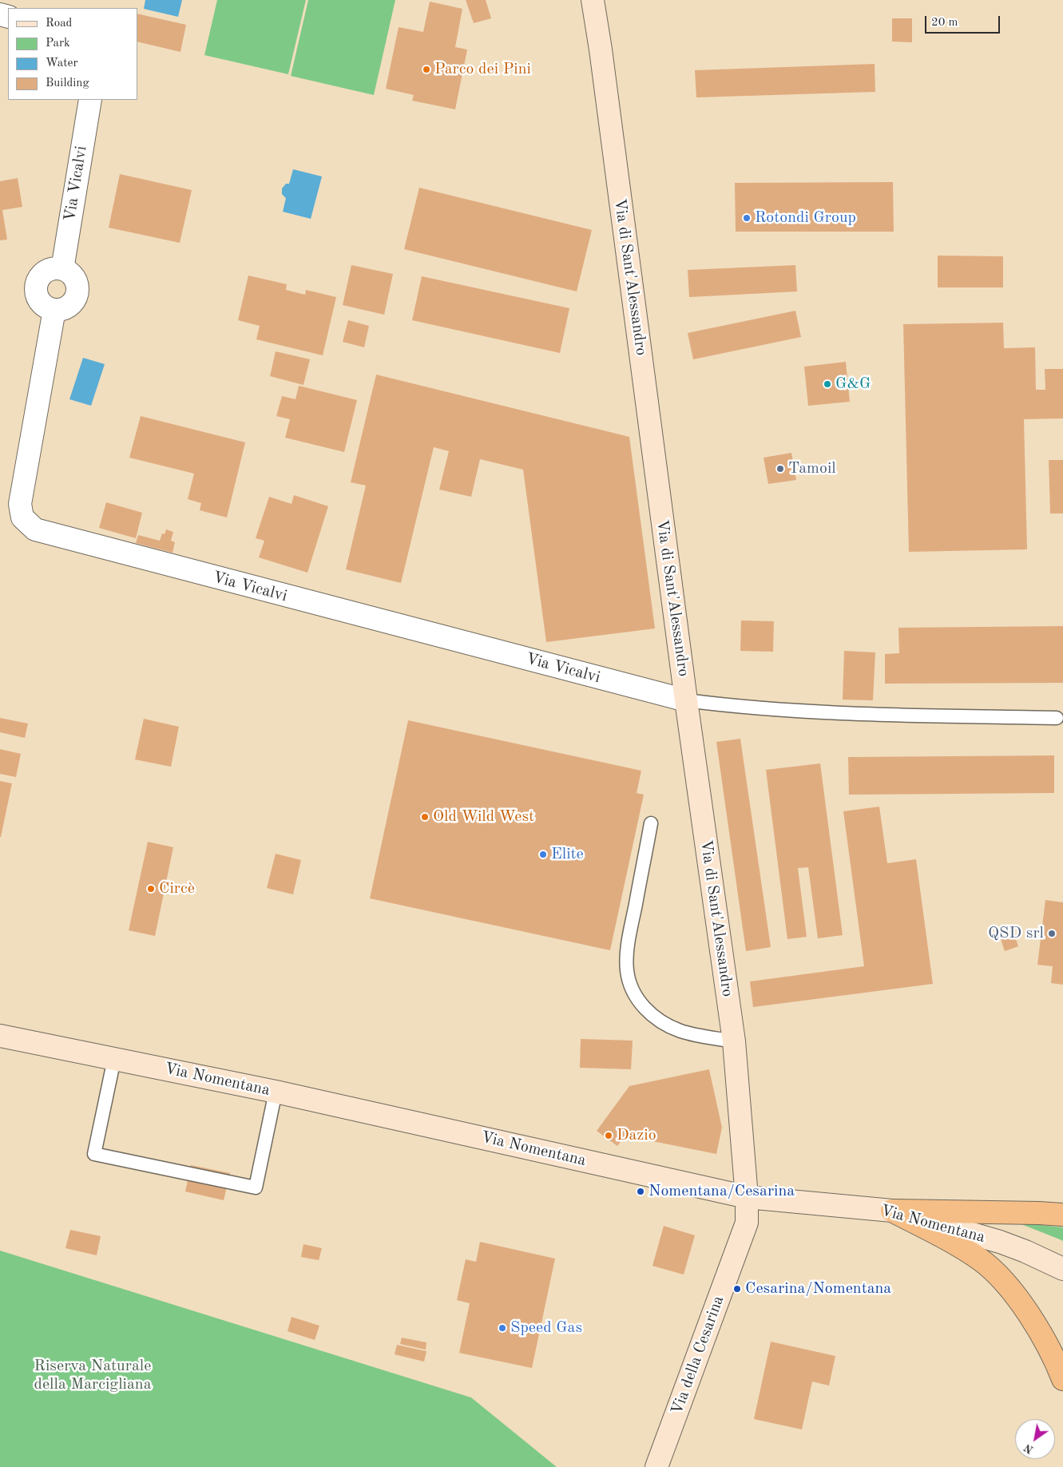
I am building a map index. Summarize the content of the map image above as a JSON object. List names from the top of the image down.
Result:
{
  "streets": {
    "street": [
      "Via Vicalvi",
      "Via di Sant'Alessandro",
      "Via Nomentana",
      "Via della Cesarina"
    ]
  },
  "crossings": [
    ["Via Vicalvi", "Via di Sant'Alessandro"],
    ["Via di Sant'Alessandro", "Via Nomentana"],
    ["Via di Sant'Alessandro", "Via della Cesarina"],
    ["Via Nomentana", "Via della Cesarina"]
  ],
  "parks": ["Riserva Naturale della Marcigliana"],
  "places": [
    "Parco dei Pini",
    "Rotondi Group",
    "G&G",
    "Tamoil",
    "Old Wild West",
    "Elite",
    "Circè",
    "QSD srl",
    "Dazio",
    "Nomentana/Cesarina",
    "Cesarina/Nomentana",
    "Speed Gas"
  ],
  "legend": [
    "Road",
    "Park",
    "Water",
    "Building"
  ],
  "scale_bar": "20 m",
  "north": "bottom left"
}
